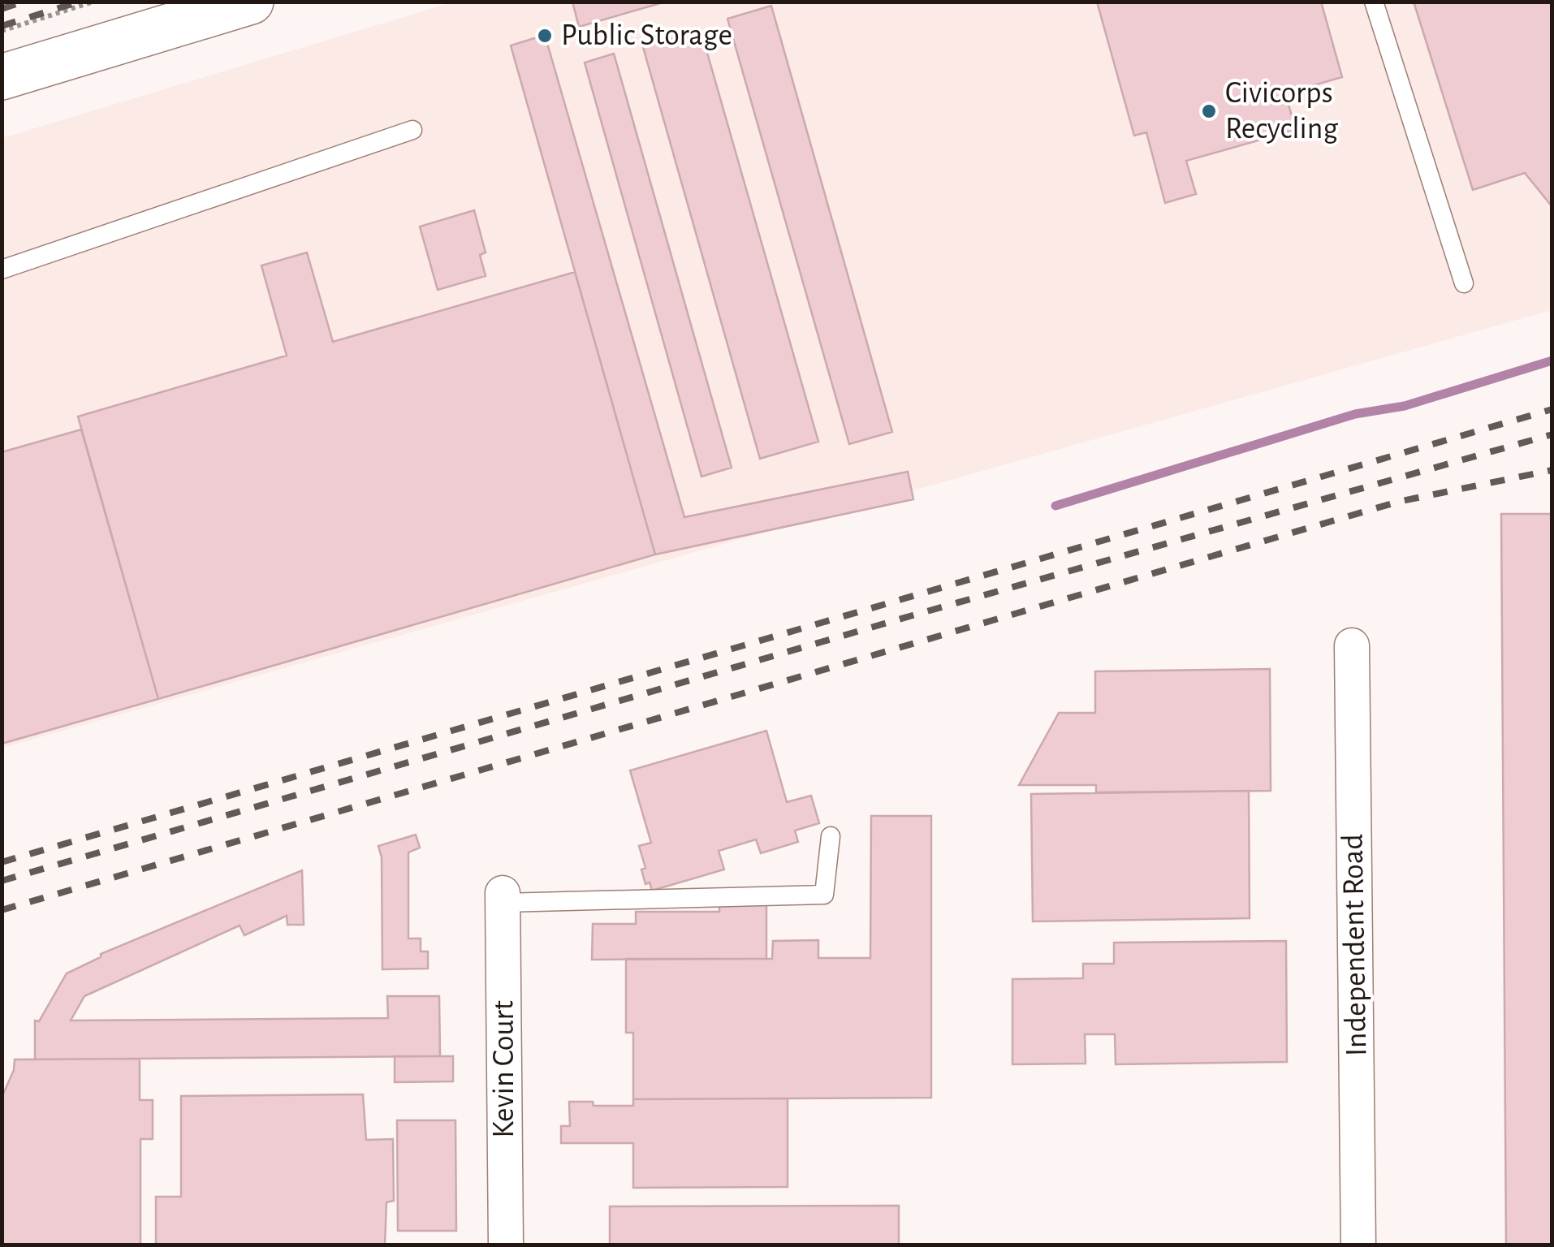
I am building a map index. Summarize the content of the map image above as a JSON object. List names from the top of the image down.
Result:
{
  "streets": {
    "street": ["Independent Road", "Kevin Court"]
  },
  "places": ["Public Storage", "Civicorps Recycling"]
}
